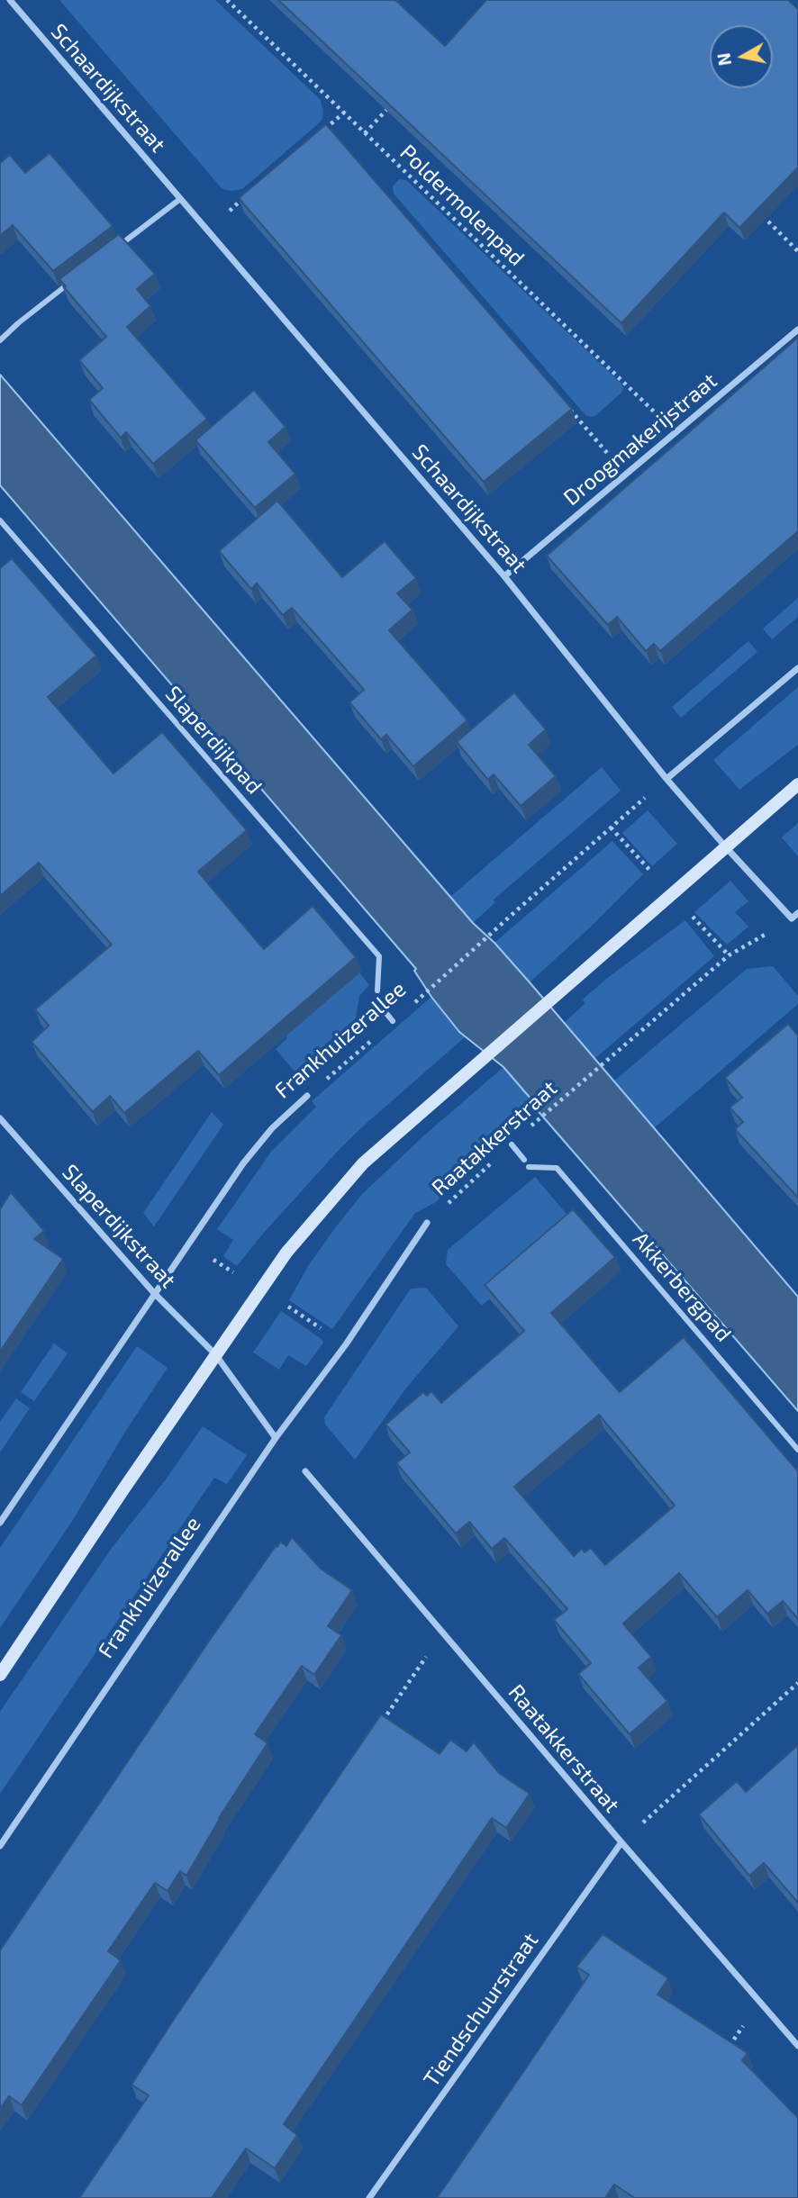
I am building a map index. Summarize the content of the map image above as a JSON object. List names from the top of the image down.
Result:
{
  "streets": {
    "street": [
      "Schaardijkstraat",
      "Droogmakerijstraat",
      "Slaperdijkpad",
      "Frankhuizerallee",
      "Raatakkerstraat",
      "Slaperdijkstraat",
      "Akkerbergpad",
      "Tiendschuurstraat"
    ],
    "path": ["Poldermolenpad"]
  },
  "crossings": [
    ["Schaardijkstraat", "Droogmakerijstraat"],
    ["Schaardijkstraat", "Frankhuizerallee"],
    ["Schaardijkstraat", "Raatakkerstraat"],
    ["Poldermolenpad", "Droogmakerijstraat"],
    ["Frankhuizerallee", "Raatakkerstraat"],
    ["Frankhuizerallee", "Slaperdijkstraat"],
    ["Raatakkerstraat", "Tiendschuurstraat"]
  ],
  "north": "left"
}
